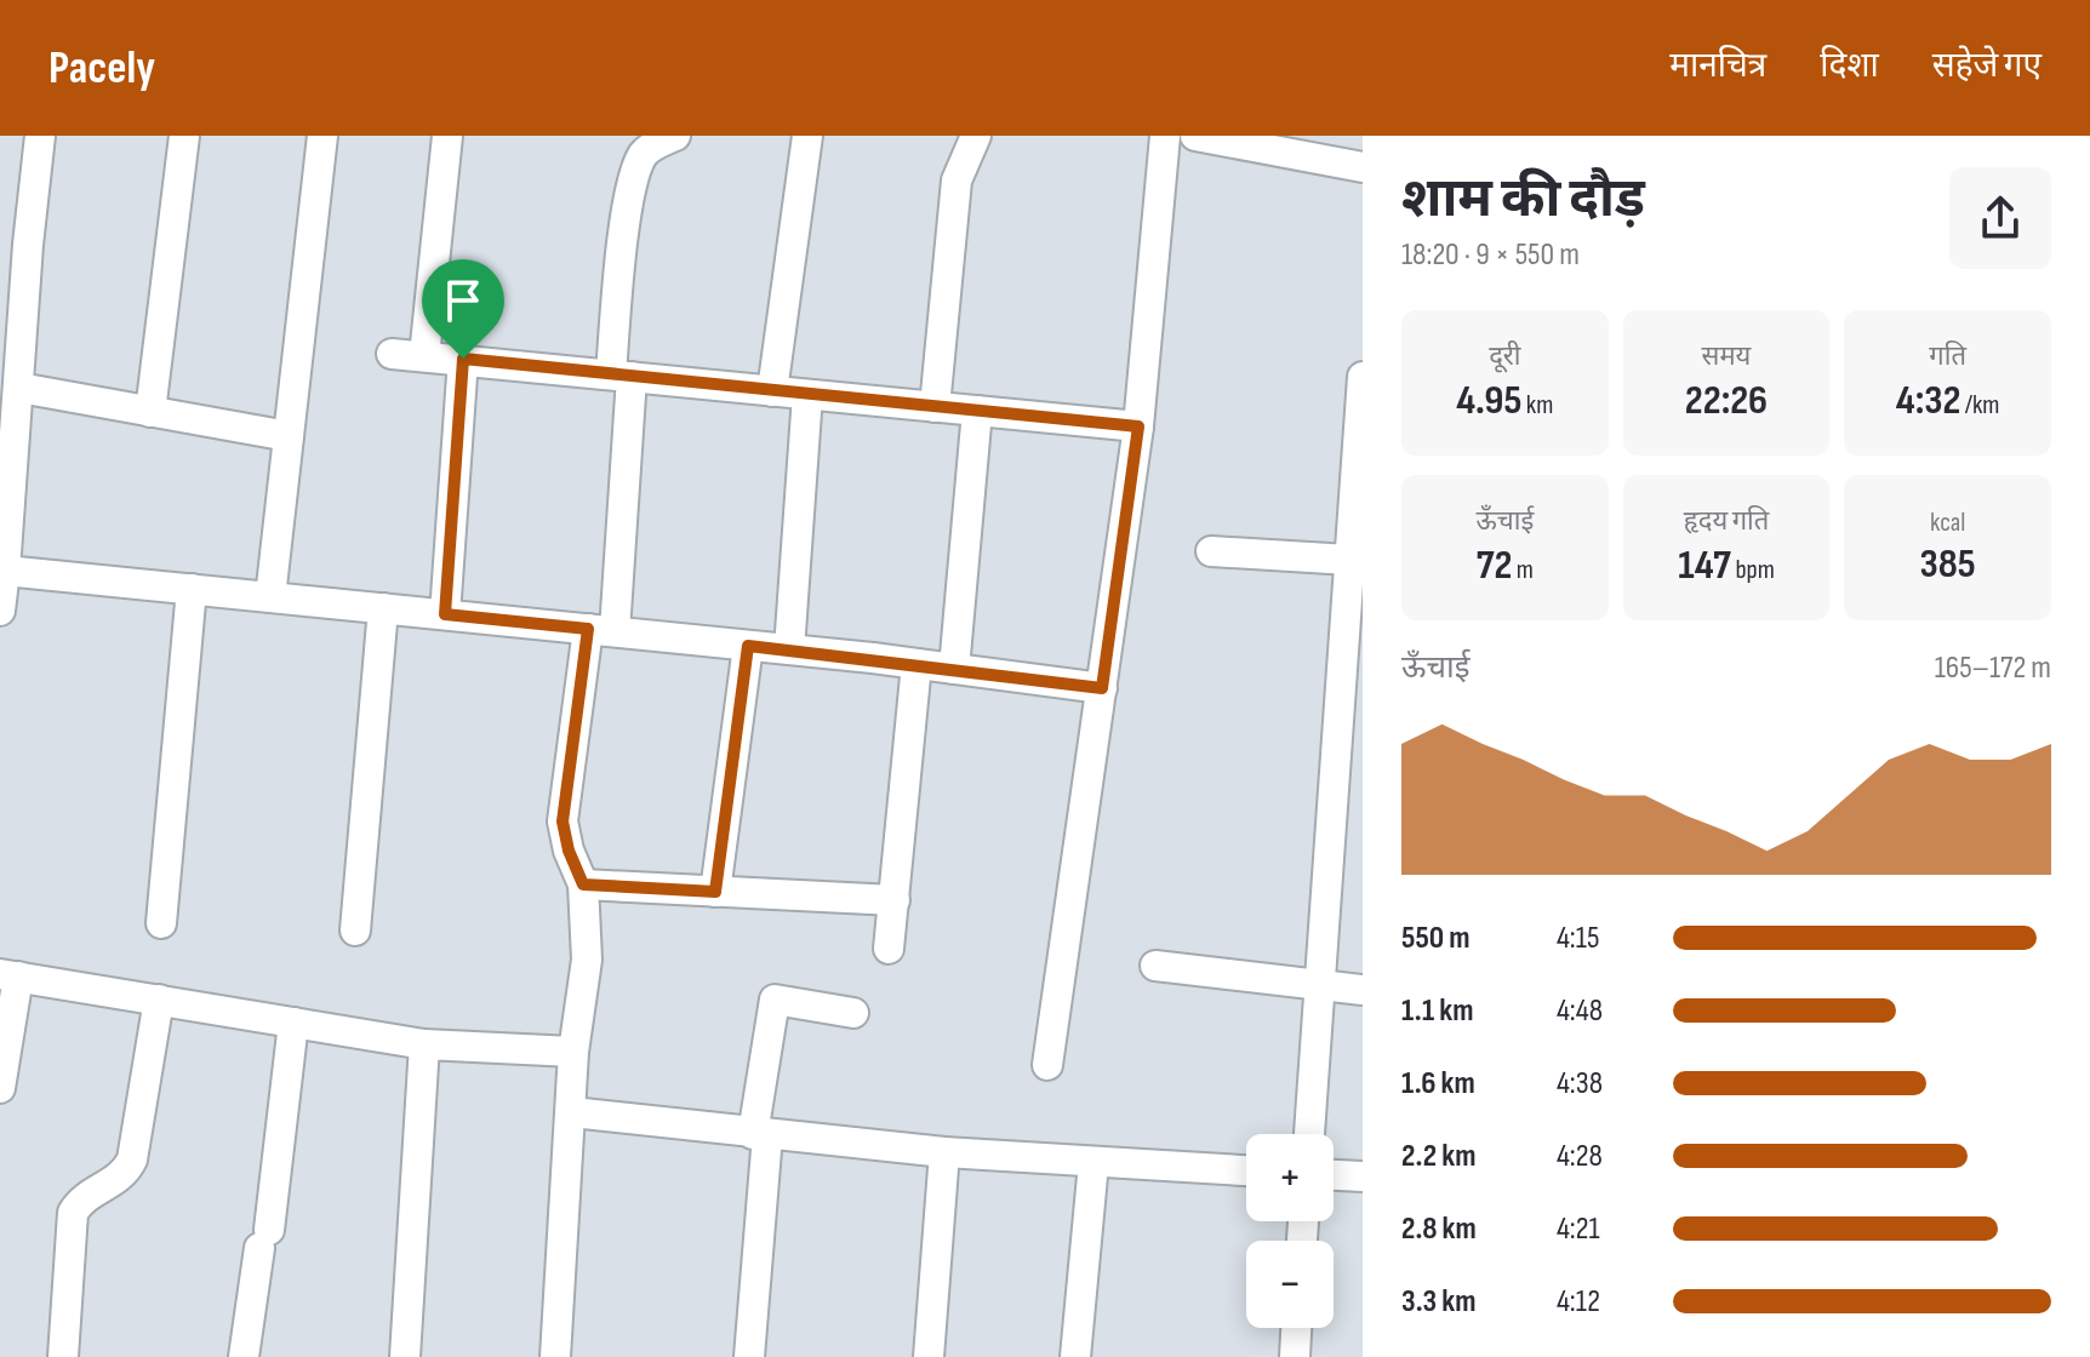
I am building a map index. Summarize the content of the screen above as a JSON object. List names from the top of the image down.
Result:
{
  "page": {
    "header": "Pacely",
    "nav": ["मानचित्र", "दिशा", "सहेजे गए"],
    "heading": ["शाम की दौड़", "18:20 · 9 × 550 m"],
    "stats": [
      ["दूरी", "4.95 km"],
      ["समय", "22:26"],
      ["गति", "4:32 /km"],
      ["ऊँचाई", "72 m"],
      ["हृदय गति", "147 bpm"],
      ["kcal", "385"]
    ],
    "chart": ["ऊँचाई", "165–172 m"],
    "list": [
      {
        "name": "550 m",
        "note": "4:15"
      },
      {
        "name": "1.1 km",
        "note": "4:48"
      },
      {
        "name": "1.6 km",
        "note": "4:38"
      },
      {
        "name": "2.2 km",
        "note": "4:28"
      },
      {
        "name": "2.8 km",
        "note": "4:21"
      },
      {
        "name": "3.3 km",
        "note": "4:12"
      }
    ],
    "map_buttons": ["+", "−"]
  }
}
